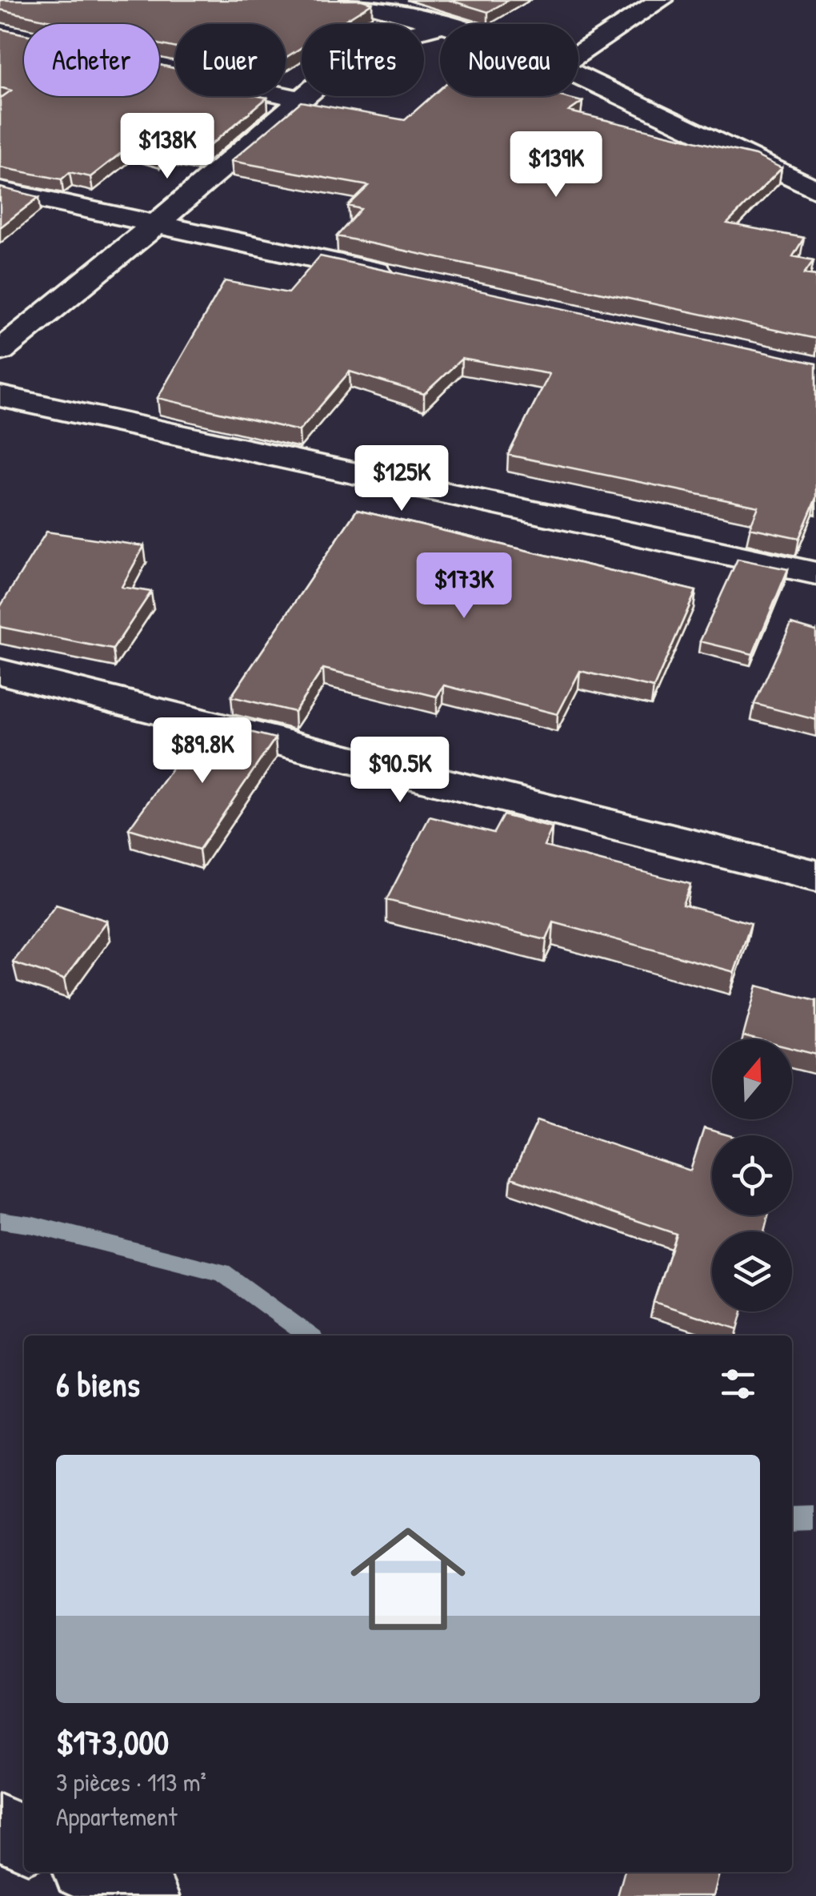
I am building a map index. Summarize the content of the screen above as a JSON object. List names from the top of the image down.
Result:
{
  "north": "top",
  "page": {
    "chip": [
      "Acheter",
      "Louer",
      "Filtres",
      "Nouveau"
    ],
    "price": [
      "$138K",
      "$139K",
      "$125K",
      "$173K",
      "$89.8K",
      "$90.5K"
    ],
    "heading": "6 biens",
    "list": [
      {
        "name": "$173,000",
        "note": "3 pièces · 113 m² · Appartement"
      }
    ]
  }
}
